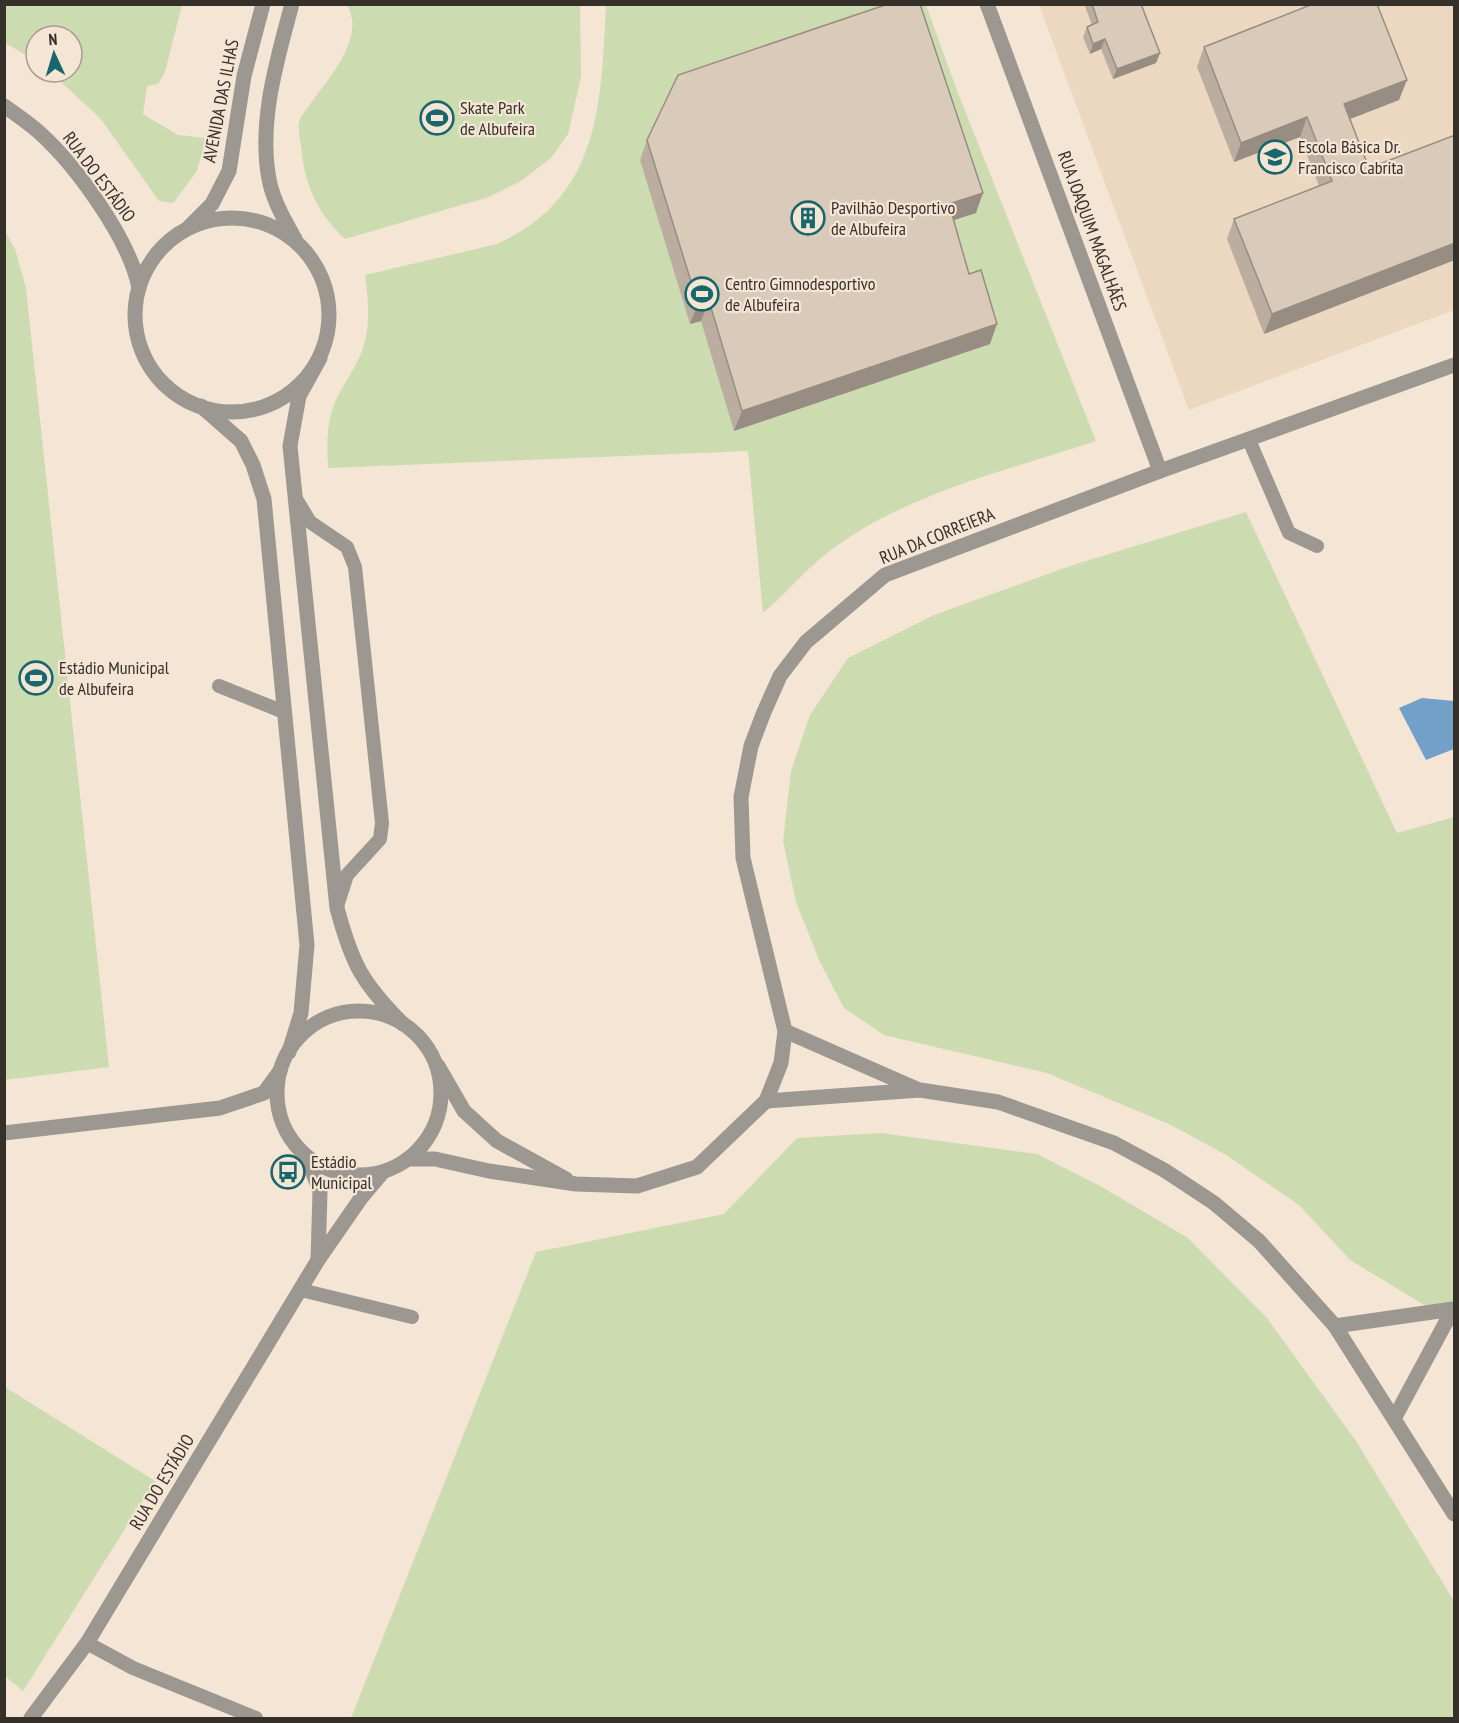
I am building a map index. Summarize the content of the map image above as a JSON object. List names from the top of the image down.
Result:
{
  "streets": {
    "street": [
      "AVENIDA DAS ILHAS",
      "RUA DO ESTÁDIO",
      "RUA JOAQUIM MAGALHÃES",
      "RUA DA CORREIERA"
    ]
  },
  "crossings": [
    ["AVENIDA DAS ILHAS", "RUA DO ESTÁDIO"],
    ["RUA DO ESTÁDIO", "RUA DA CORREIERA"],
    ["RUA JOAQUIM MAGALHÃES", "RUA DA CORREIERA"]
  ],
  "places": {
    "sports": ["Skate Park de Albufeira", "Centro Gimnodesportivo de Albufeira", "Estádio Municipal de Albufeira"],
    "school or university": ["Escola Básica Dr. Francisco Cabrita"],
    "building": ["Pavilhão Desportivo de Albufeira"],
    "bus stop": ["Estádio Municipal"]
  },
  "north": "top"
}
